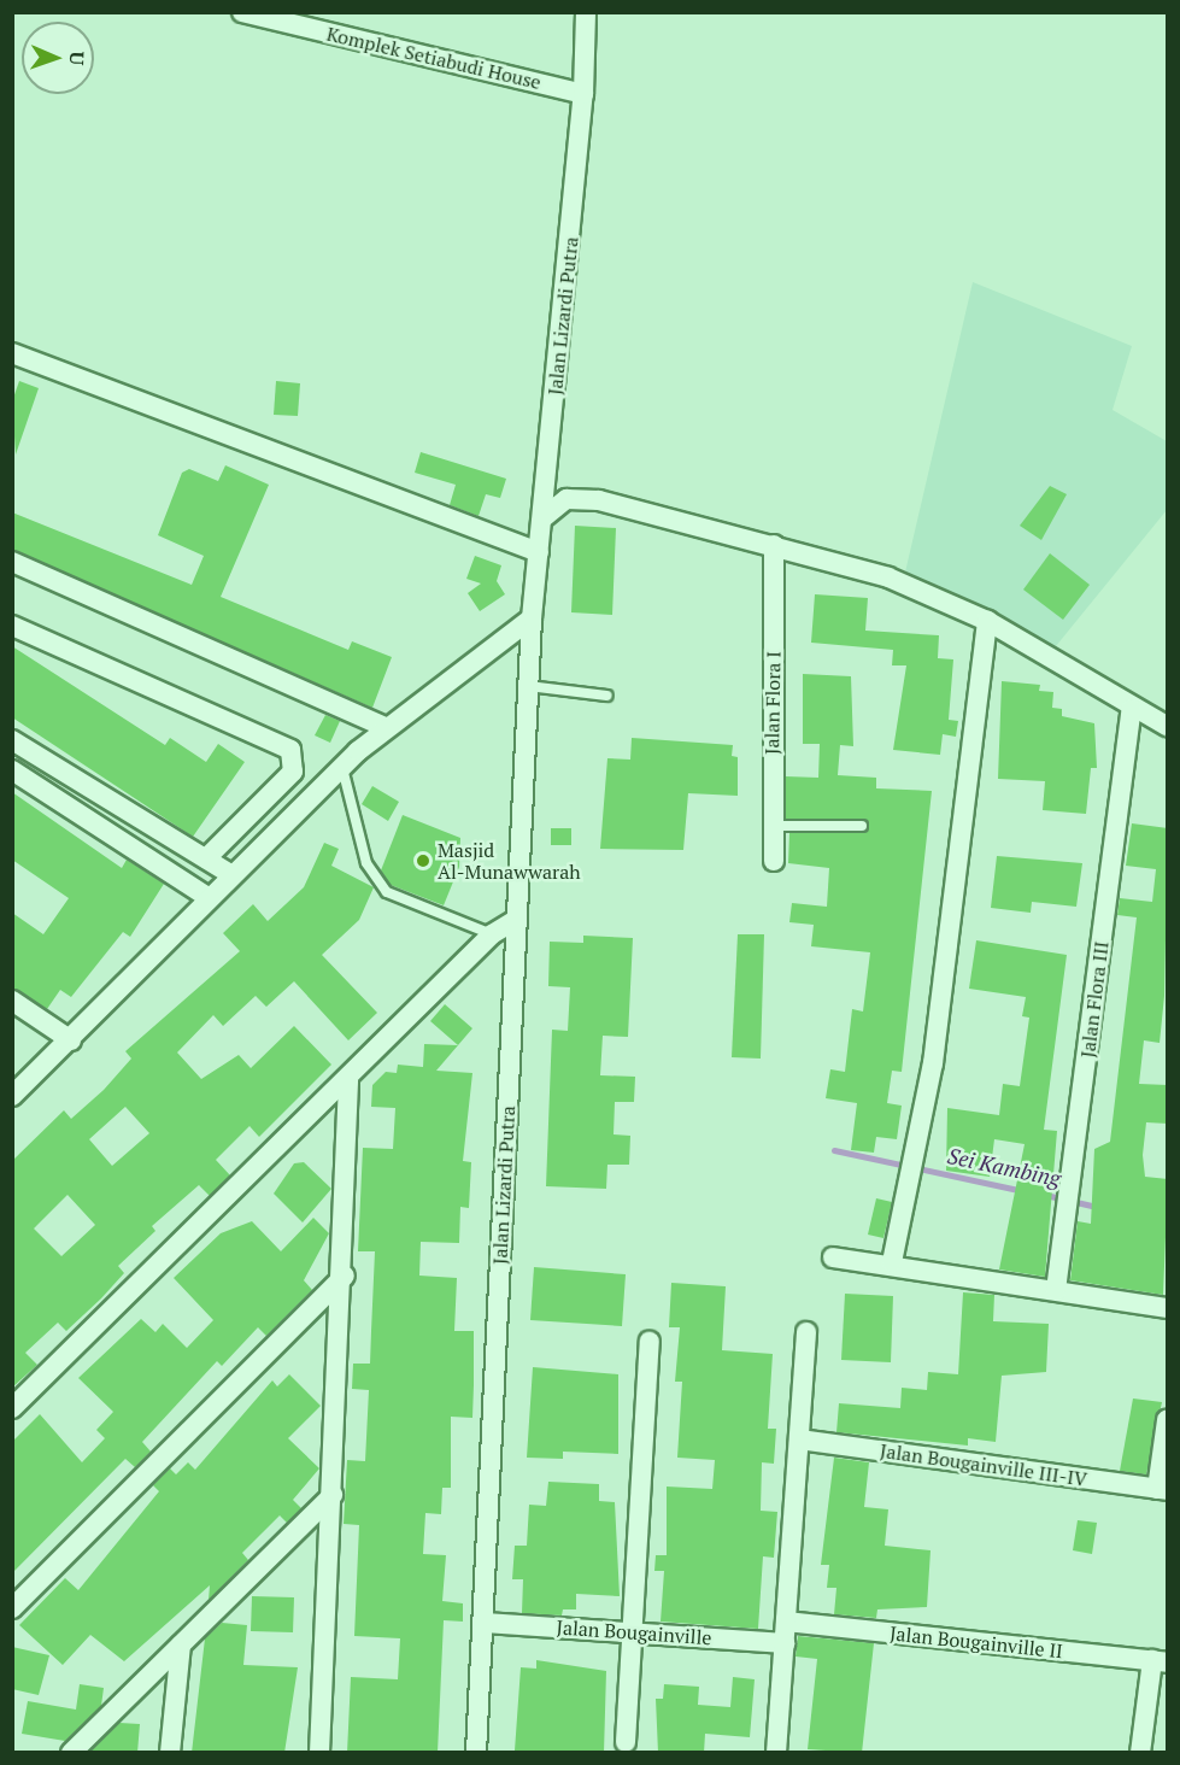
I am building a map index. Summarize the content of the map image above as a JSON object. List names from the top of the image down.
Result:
{
  "streets": {
    "street": [
      "Komplek Setiabudi House",
      "Jalan Lizardi Putra",
      "Jalan Flora I",
      "Jalan Flora III",
      "Jalan Bougainville III-IV",
      "Jalan Bougainville",
      "Jalan Bougainville II"
    ]
  },
  "crossings": [
    ["Komplek Setiabudi House", "Jalan Lizardi Putra"],
    ["Jalan Lizardi Putra", "Jalan Bougainville"]
  ],
  "water": ["Sei Kambing"],
  "places": ["Masjid Al-Munawwarah"],
  "north": "right"
}
